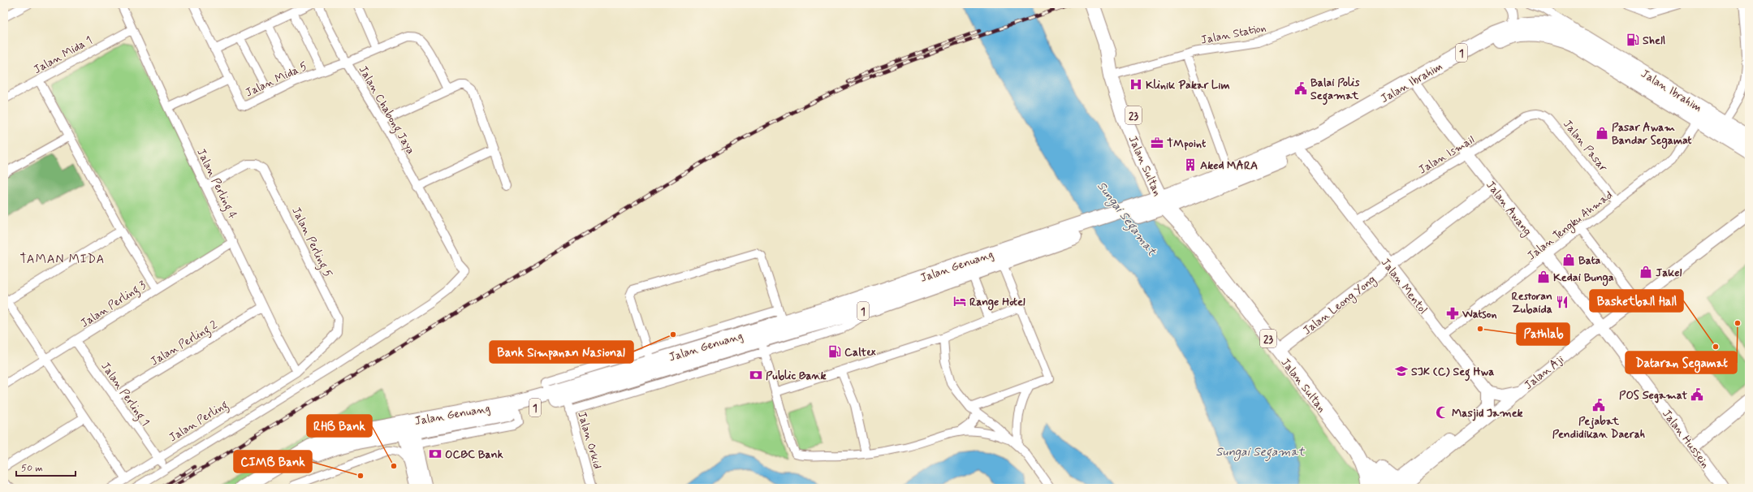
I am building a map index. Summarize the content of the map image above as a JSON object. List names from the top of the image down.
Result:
{
  "streets": {
    "highway": [
      "1",
      "Jalan Ibrahim",
      "23",
      "Jalan Sultan",
      "Jalan Genuang"
    ],
    "main road": [
      "Jalan Awang",
      "Jalan Mentol",
      "Jalan Leong Yong",
      "Jalan Aji",
      "Jalan Hussein"
    ],
    "street": [
      "Jalan Station",
      "Jalan Mida 1",
      "Jalan Mida 5",
      "Jalan Chabong Jaya",
      "Jalan Pasar",
      "Jalan Ismail",
      "Jalan Perling 4",
      "Jalan Tengku Ahmad",
      "Jalan Perling 5",
      "Jalan Perling 3",
      "Jalan Perling 2",
      "Jalan Perling 1",
      "Jalan Perling",
      "Jalan Orkid"
    ]
  },
  "crossings": [
    ["Jalan Station", "Jalan Sultan"],
    ["Jalan Mida 1", "Jalan Perling 4"],
    ["Jalan Mida 5", "Jalan Chabong Jaya"],
    ["Jalan Ibrahim", "Jalan Sultan"],
    ["Jalan Ibrahim", "Jalan Awang"],
    ["Jalan Ibrahim", "Jalan Tengku Ahmad"],
    ["Jalan Ibrahim", "Jalan Genuang"],
    ["Jalan Ibrahim", "Jalan Mentol"],
    ["Jalan Chabong Jaya", "Jalan Perling 1"],
    ["Jalan Pasar", "Jalan Ismail"],
    ["Jalan Pasar", "Jalan Tengku Ahmad"],
    ["Jalan Ismail", "Jalan Awang"],
    ["Jalan Ismail", "Jalan Mentol"],
    ["Jalan Sultan", "Jalan Genuang"],
    ["Jalan Sultan", "Jalan Leong Yong"],
    ["Jalan Sultan", "Jalan Aji"],
    ["Jalan Perling 4", "Jalan Perling 5"],
    ["Jalan Perling 4", "Jalan Perling 3"],
    ["Jalan Perling 4", "Jalan Perling 2"],
    ["Jalan Perling 4", "Jalan Perling"],
    ["Jalan Awang", "Jalan Tengku Ahmad"],
    ["Jalan Awang", "Jalan Leong Yong"],
    ["Jalan Awang", "Jalan Aji"],
    ["Jalan Awang", "Jalan Hussein"],
    ["Jalan Tengku Ahmad", "Jalan Mentol"],
    ["Jalan Perling 5", "Jalan Perling"],
    ["Jalan Genuang", "Jalan Orkid"],
    ["Jalan Mentol", "Jalan Leong Yong"],
    ["Jalan Perling 3", "Jalan Perling 1"],
    ["Jalan Perling 2", "Jalan Perling 1"],
    ["Jalan Aji", "Jalan Hussein"],
    ["Jalan Perling 1", "Jalan Perling"]
  ],
  "districts": ["TAMAN MIDA"],
  "water": ["Sungai Segamat"],
  "places": {
    "fuel station": ["Shell", "Caltex"],
    "hospital": ["Klinik Pakar Lim"],
    "public building": ["Balai Polis Segamat", "POS Segamat", "Pejabat Pendidikan Daerah"],
    "shop": [
      "Pasar Awam Bandar Segamat",
      "Bata",
      "Jakel",
      "Kedai Bunga"
    ],
    "office": ["TMpoint"],
    "building": ["Aked MARA"],
    "hotel": ["Range Hotel"],
    "restaurant": ["Restoran Zubaida"],
    "pharmacy": ["Watson"],
    "other": [
      "Dataran Segamat",
      "Pathlab",
      "Bank Simpanan Nasional",
      "Basketball Hall",
      "RHB Bank",
      "CIMB Bank"
    ],
    "school or university": ["SJK (C) Seg Hwa"],
    "bank": ["Public Bank", "OCBC Bank"],
    "mosque": ["Masjid Jamek"]
  },
  "scale_bar": "50 m"
}
